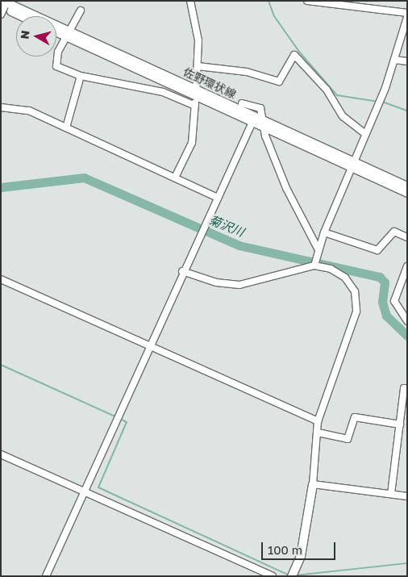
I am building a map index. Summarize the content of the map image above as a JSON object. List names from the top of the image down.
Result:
{
  "streets": {
    "main road": ["佐野環状線"]
  },
  "water": ["菊沢川"],
  "scale_bar": "100 m",
  "north": "left"
}
